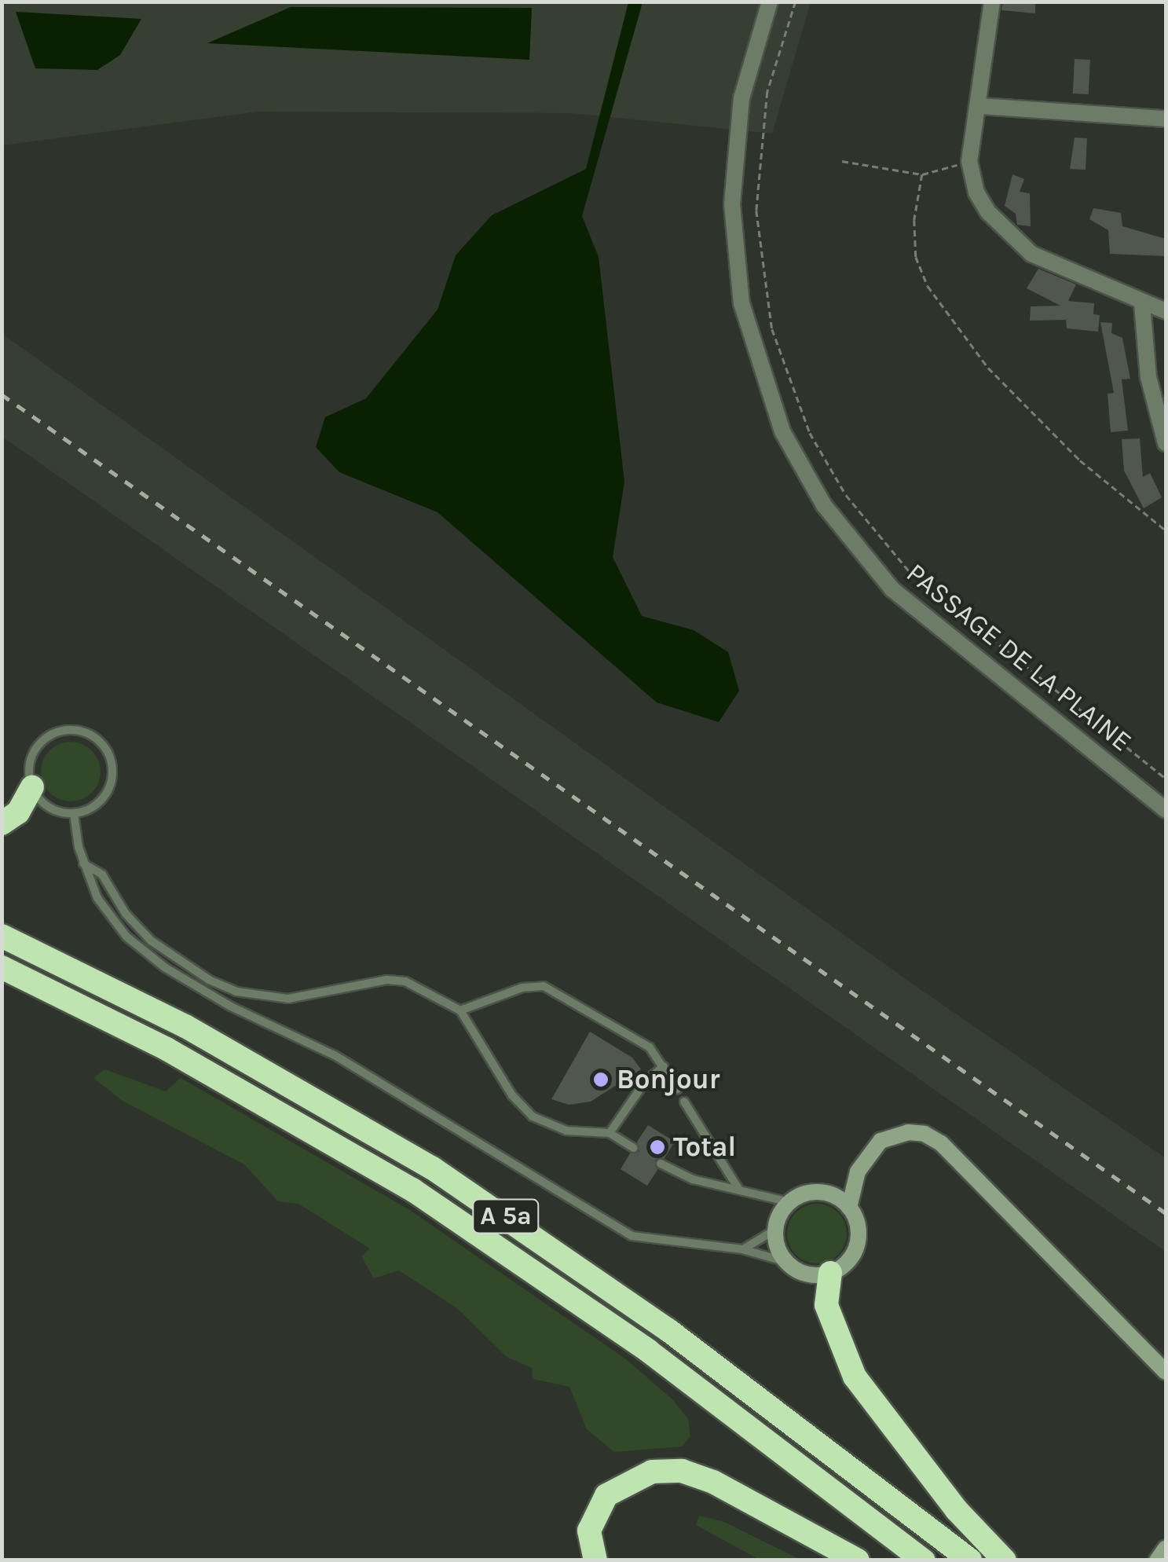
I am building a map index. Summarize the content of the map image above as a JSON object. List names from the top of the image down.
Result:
{
  "streets": {
    "highway": ["A 5a"],
    "street": ["PASSAGE DE LA PLAINE"]
  },
  "places": ["Bonjour", "Total"]
}
